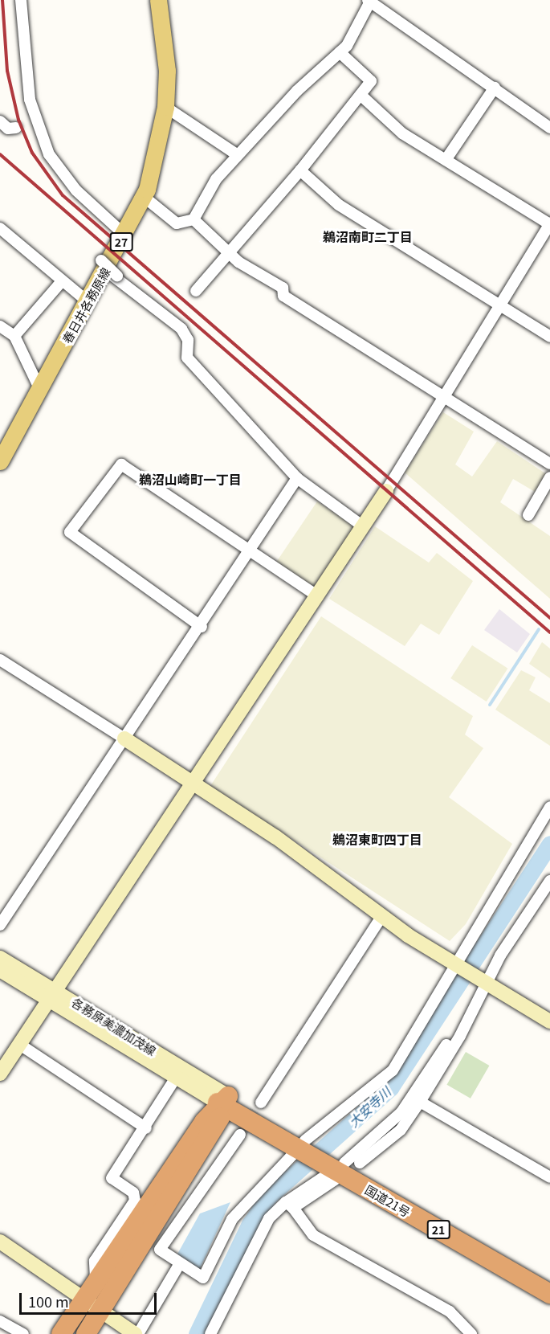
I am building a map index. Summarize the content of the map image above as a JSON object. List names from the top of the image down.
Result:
{
  "streets": {
    "highway": ["国道21号", "21"],
    "main road": ["27", "春日井各務原線"],
    "street": ["各務原美濃加茂線"]
  },
  "crossings": [
    ["各務原美濃加茂線", "国道21号"]
  ],
  "districts": ["鵜沼南町二丁目", "鵜沼山崎町一丁目", "鵜沼東町四丁目"],
  "water": ["大安寺川"],
  "scale_bar": "100 m"
}
